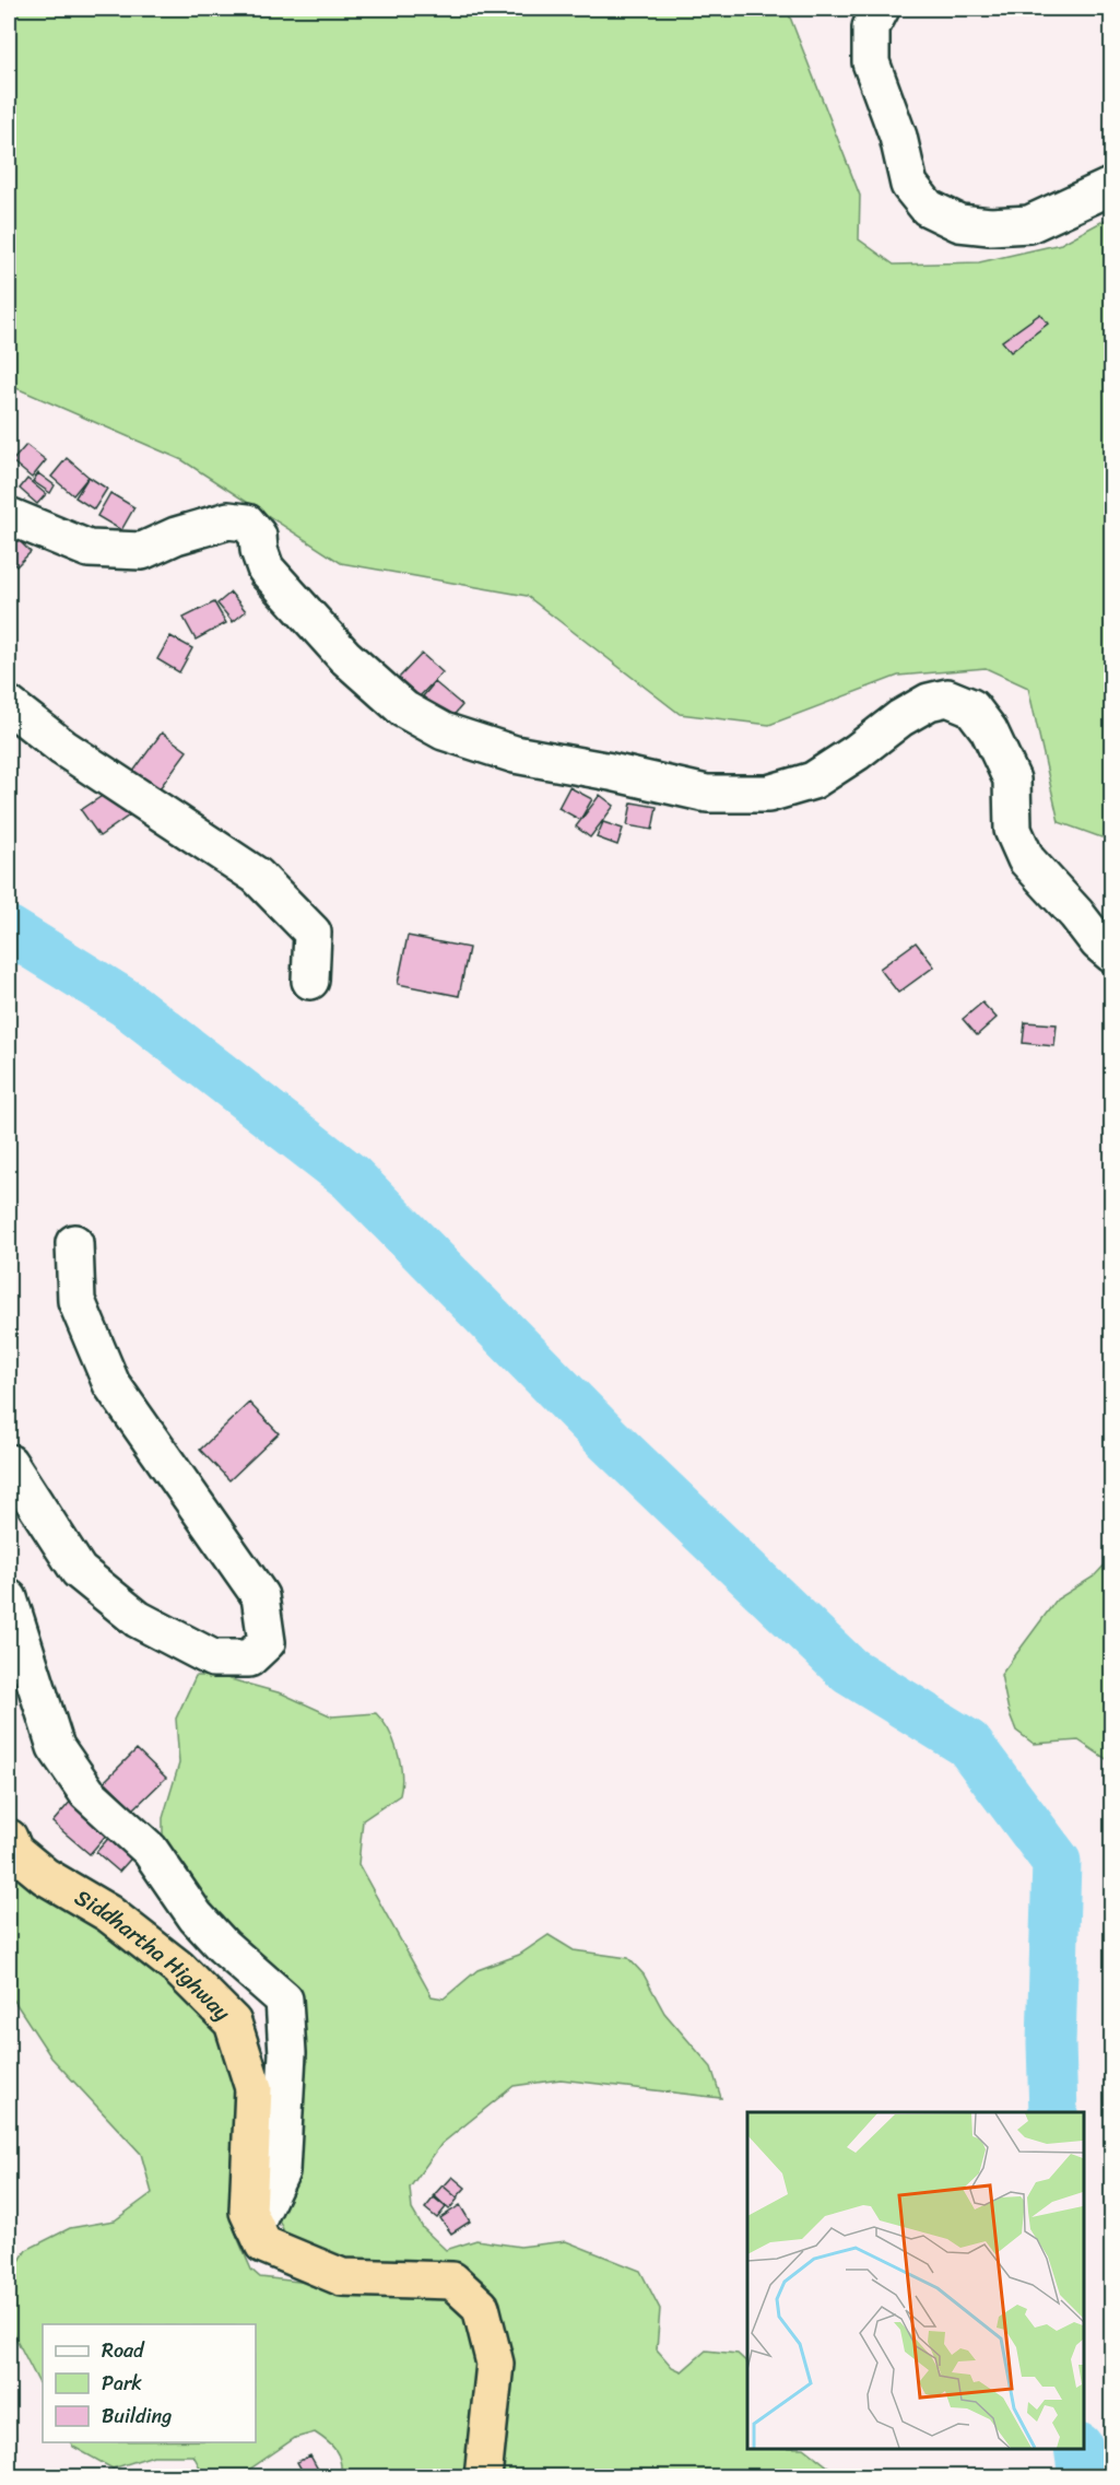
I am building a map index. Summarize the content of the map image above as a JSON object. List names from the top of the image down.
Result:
{
  "streets": {
    "highway": ["Siddhartha Highway"]
  },
  "legend": ["Road", "Park", "Building"]
}
